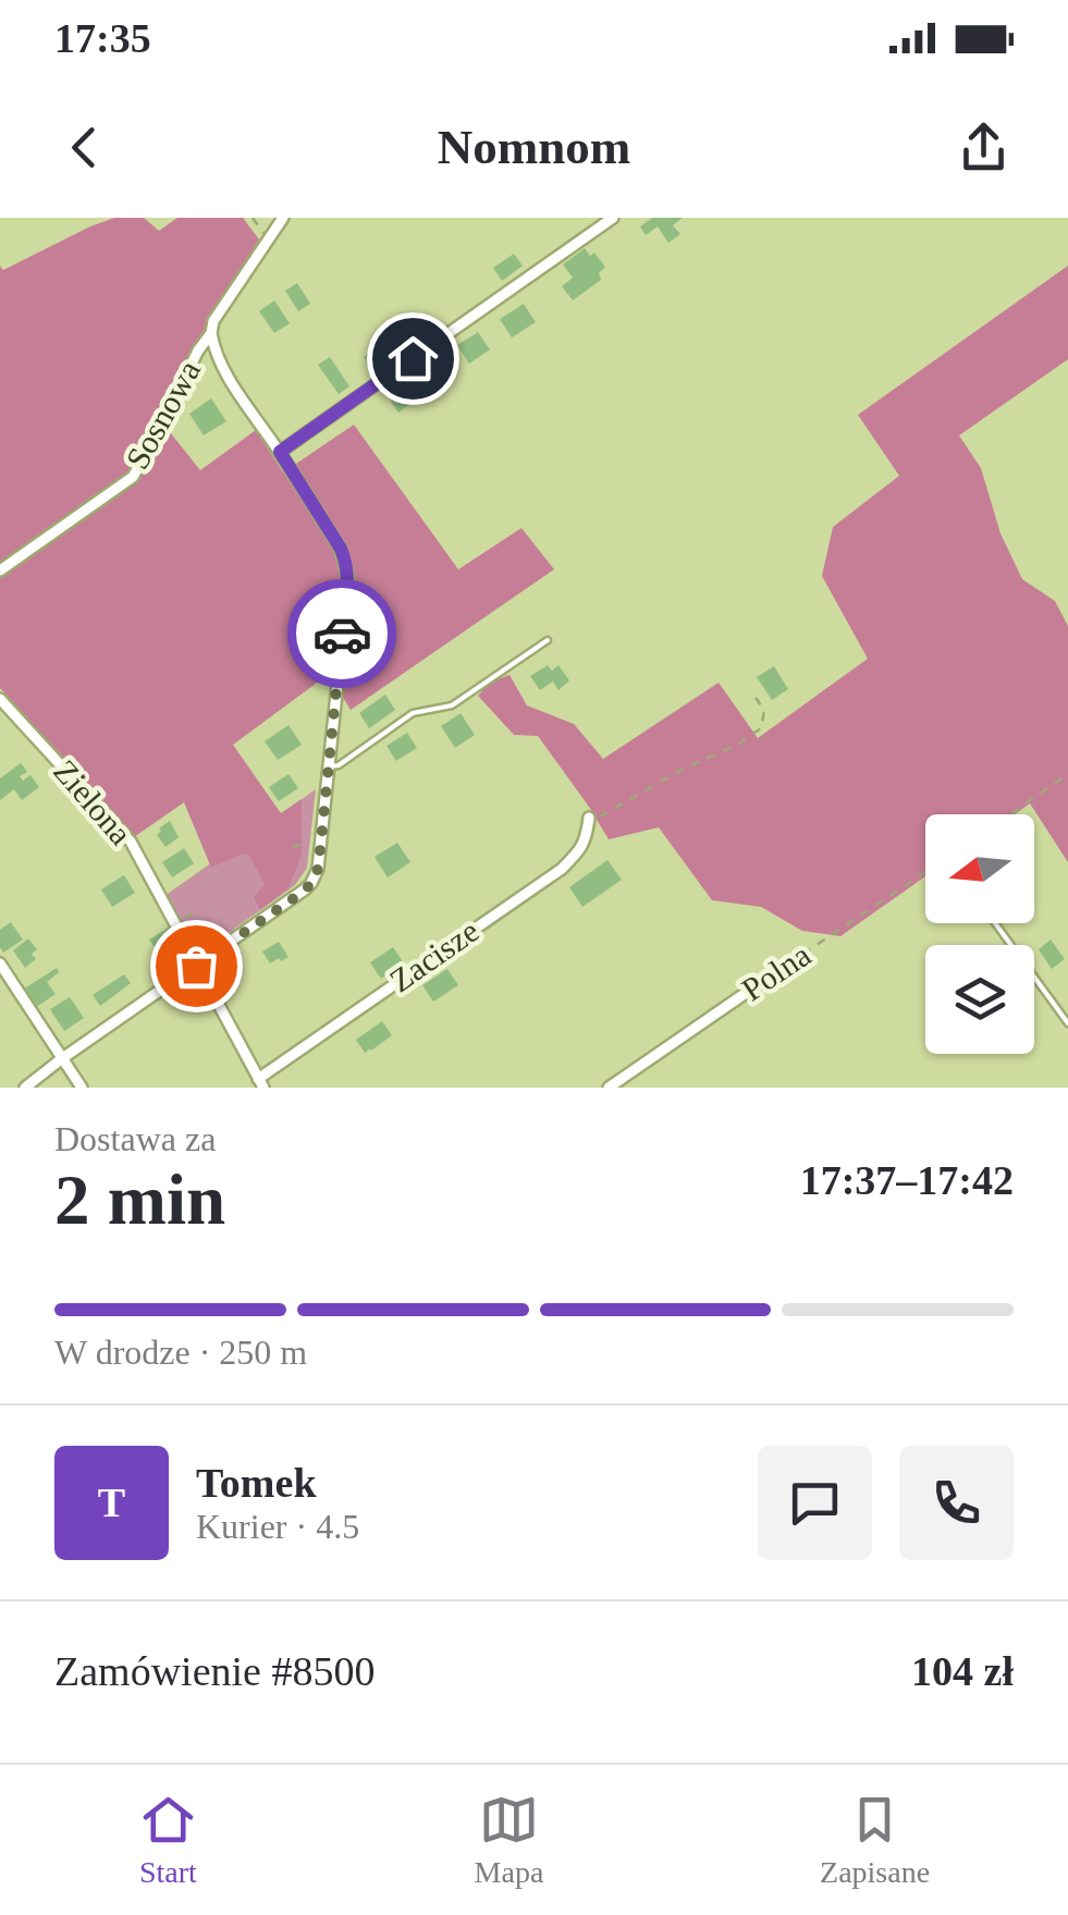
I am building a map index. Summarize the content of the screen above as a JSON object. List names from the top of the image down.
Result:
{
  "streets": {
    "street": [
      "Sosnowa",
      "Zielona",
      "Zacisze",
      "Polna"
    ]
  },
  "crossings": [
    ["Zielona", "Zacisze"]
  ],
  "north": "left",
  "page": {
    "status": "17:35",
    "header": "Nomnom",
    "heading": ["2 min", "Dostawa za", "17:37–17:42"],
    "panel": [
      "Tomek",
      "Kurier · 4.5",
      "Zamówienie #8500",
      "104 zł"
    ],
    "bar": "W drodze · 250 m",
    "round": "T",
    "tabs": ["Start", "Mapa", "Zapisane"]
  }
}
